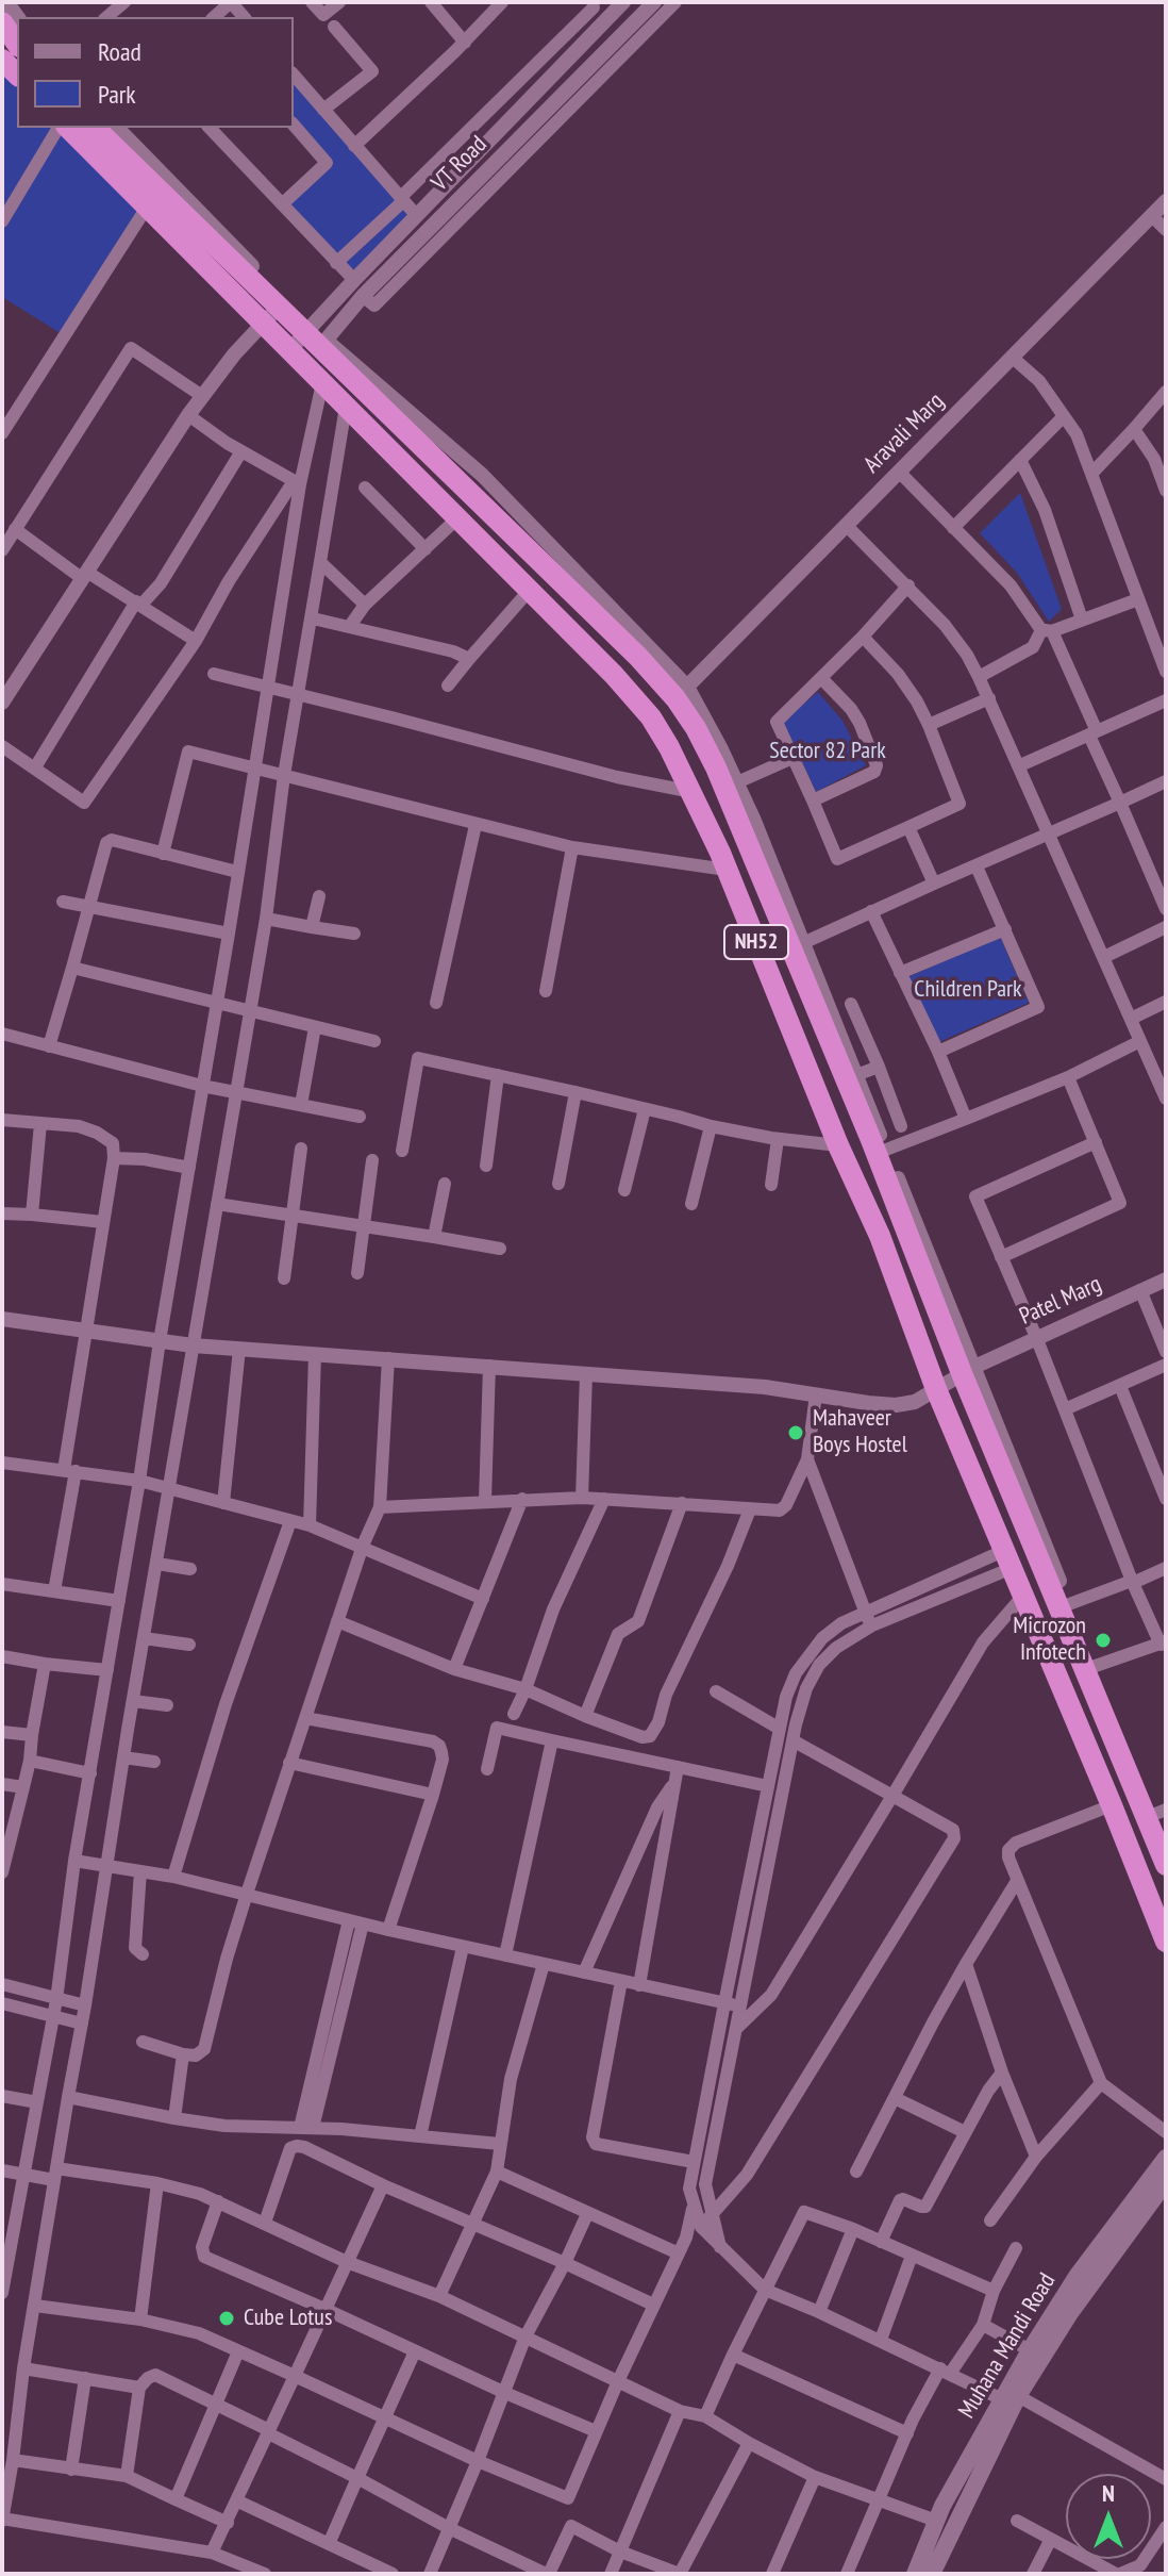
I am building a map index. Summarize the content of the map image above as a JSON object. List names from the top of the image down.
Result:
{
  "streets": {
    "highway": ["NH52"],
    "main road": ["Muhana Mandi Road"],
    "street": ["VT Road", "Aravali Marg", "Patel Marg"]
  },
  "crossings": [
    ["VT Road", "NH52"],
    ["Aravali Marg", "NH52"],
    ["NH52", "Patel Marg"]
  ],
  "parks": ["Sector 82 Park", "Children Park"],
  "places": ["Mahaveer Boys Hostel", "Microzon Infotech", "Cube Lotus"],
  "legend": ["Road", "Park"],
  "north": "top"
}
